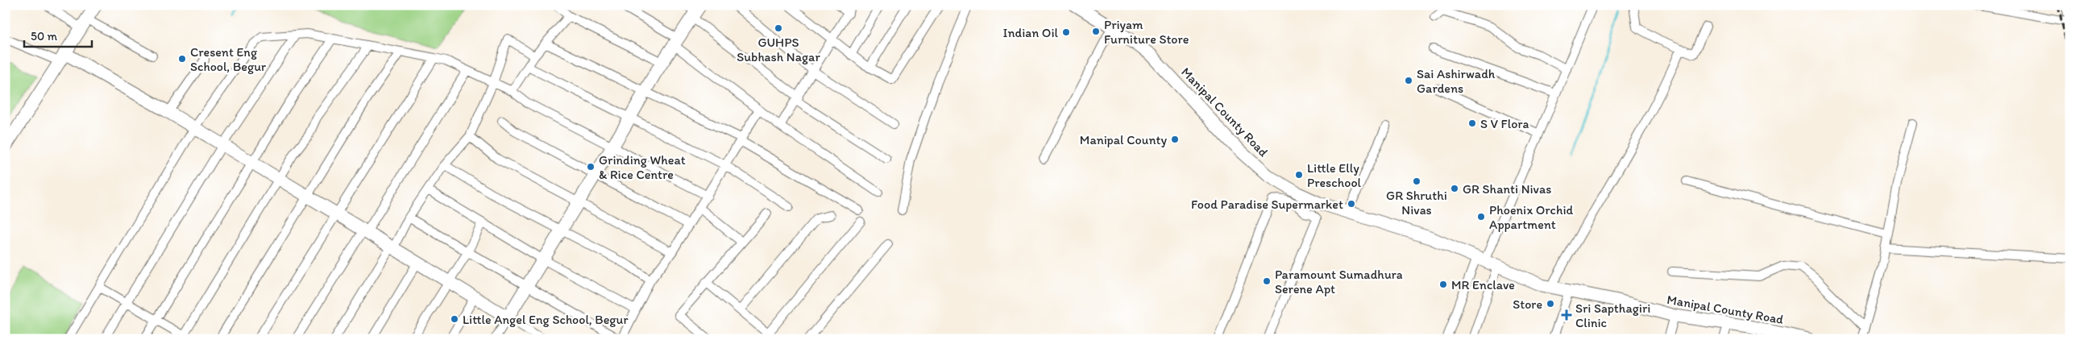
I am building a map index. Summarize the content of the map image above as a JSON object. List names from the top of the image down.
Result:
{
  "streets": {
    "street": ["Manipal County Road"]
  },
  "places": {
    "other": [
      "GUHPS Subhash Nagar",
      "Priyam Furniture Store",
      "Indian Oil",
      "Cresent Eng School, Begur",
      "Sai Ashirwadh Gardens",
      "S V Flora",
      "Manipal County",
      "Grinding Wheat & Rice Centre",
      "Little Elly Preschool",
      "GR Shruthi Nivas",
      "GR Shanti Nivas",
      "Food Paradise Supermarket",
      "Phoenix Orchid Appartment",
      "Paramount Sumadhura Serene Apt",
      "MR Enclave",
      "Store",
      "Little Angel Eng School, Begur"
    ],
    "health": ["Sri Sapthagiri Clinic"]
  },
  "scale_bar": "50 m"
}
